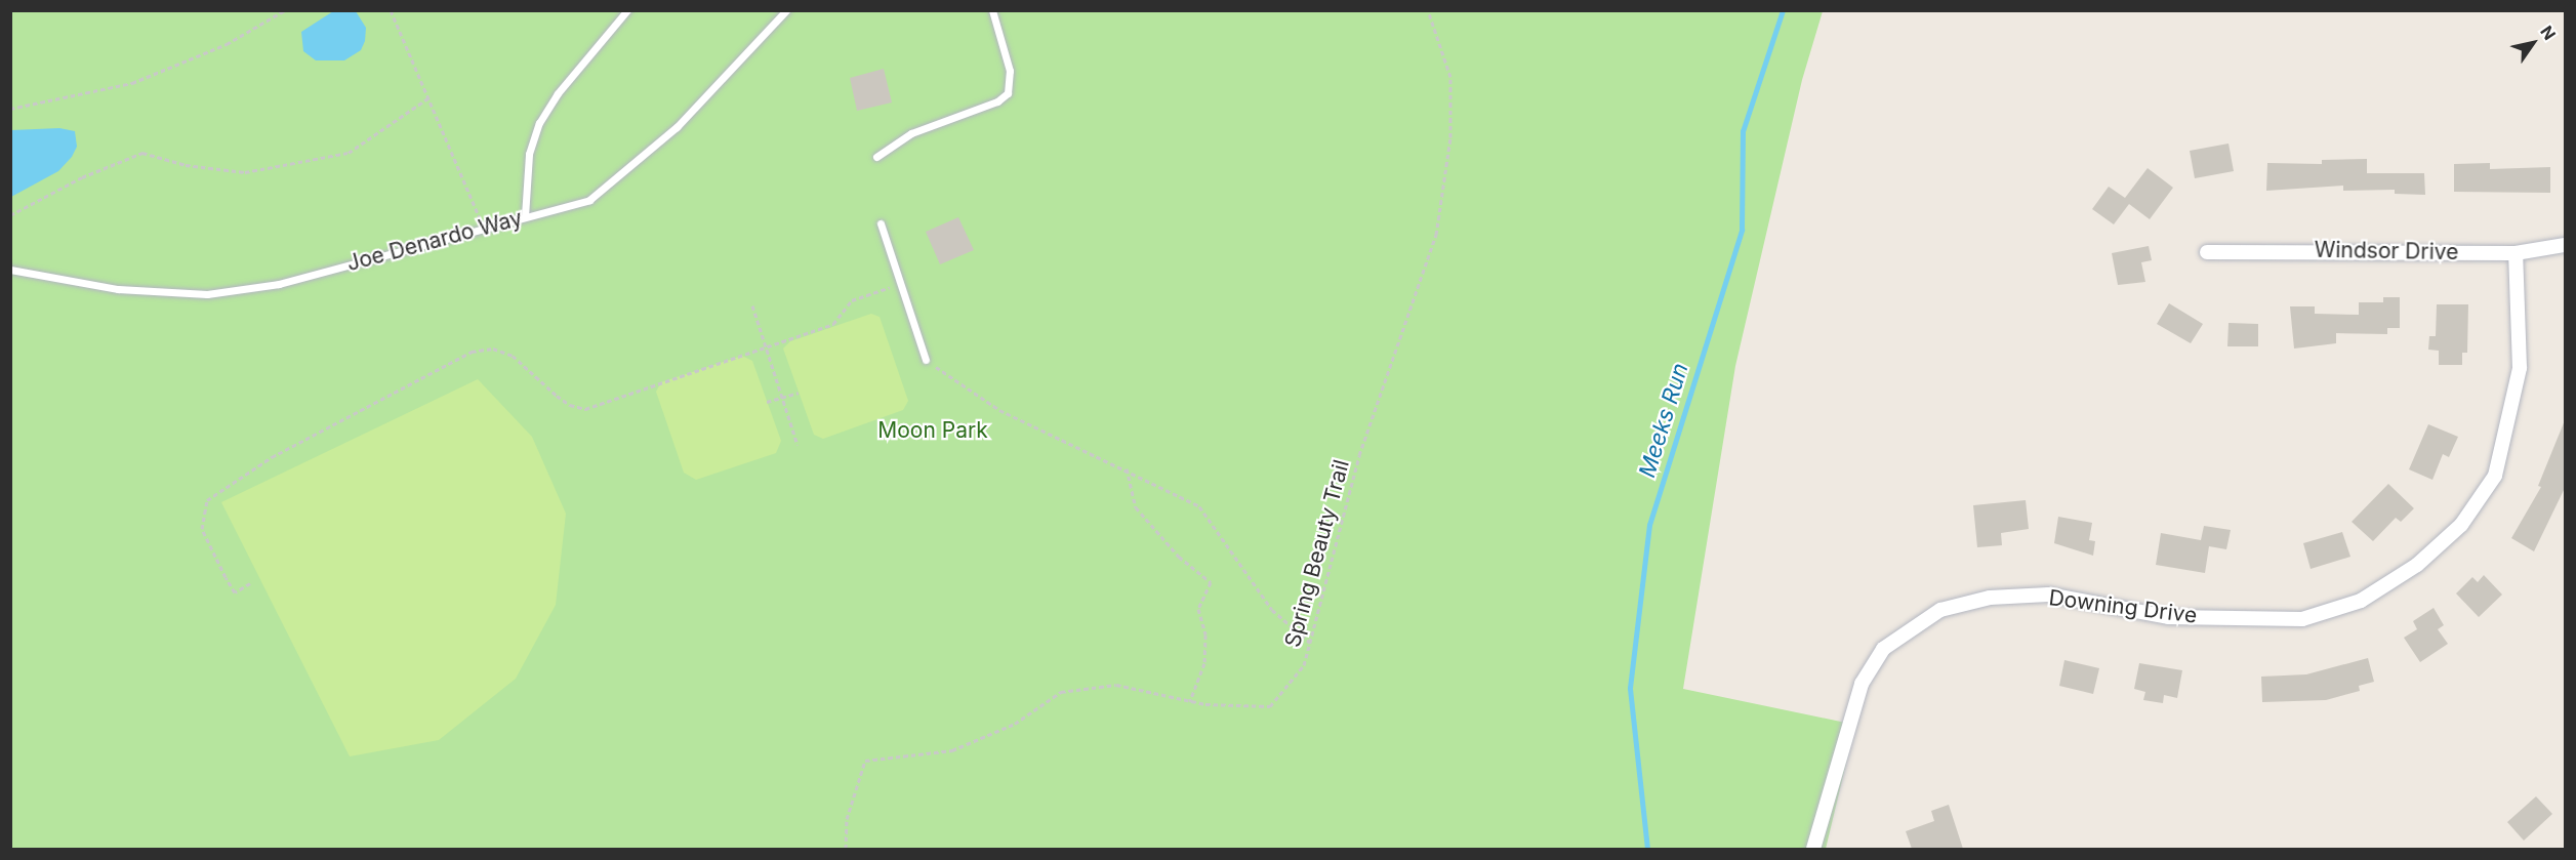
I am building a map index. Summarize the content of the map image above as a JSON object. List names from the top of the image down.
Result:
{
  "streets": {
    "street": ["Windsor Drive", "Downing Drive"],
    "lane": ["Joe Denardo Way"],
    "path": ["Spring Beauty Trail"]
  },
  "crossings": [
    ["Windsor Drive", "Downing Drive"]
  ],
  "water": ["Meeks Run"],
  "parks": ["Moon Park"],
  "north": "top right"
}
